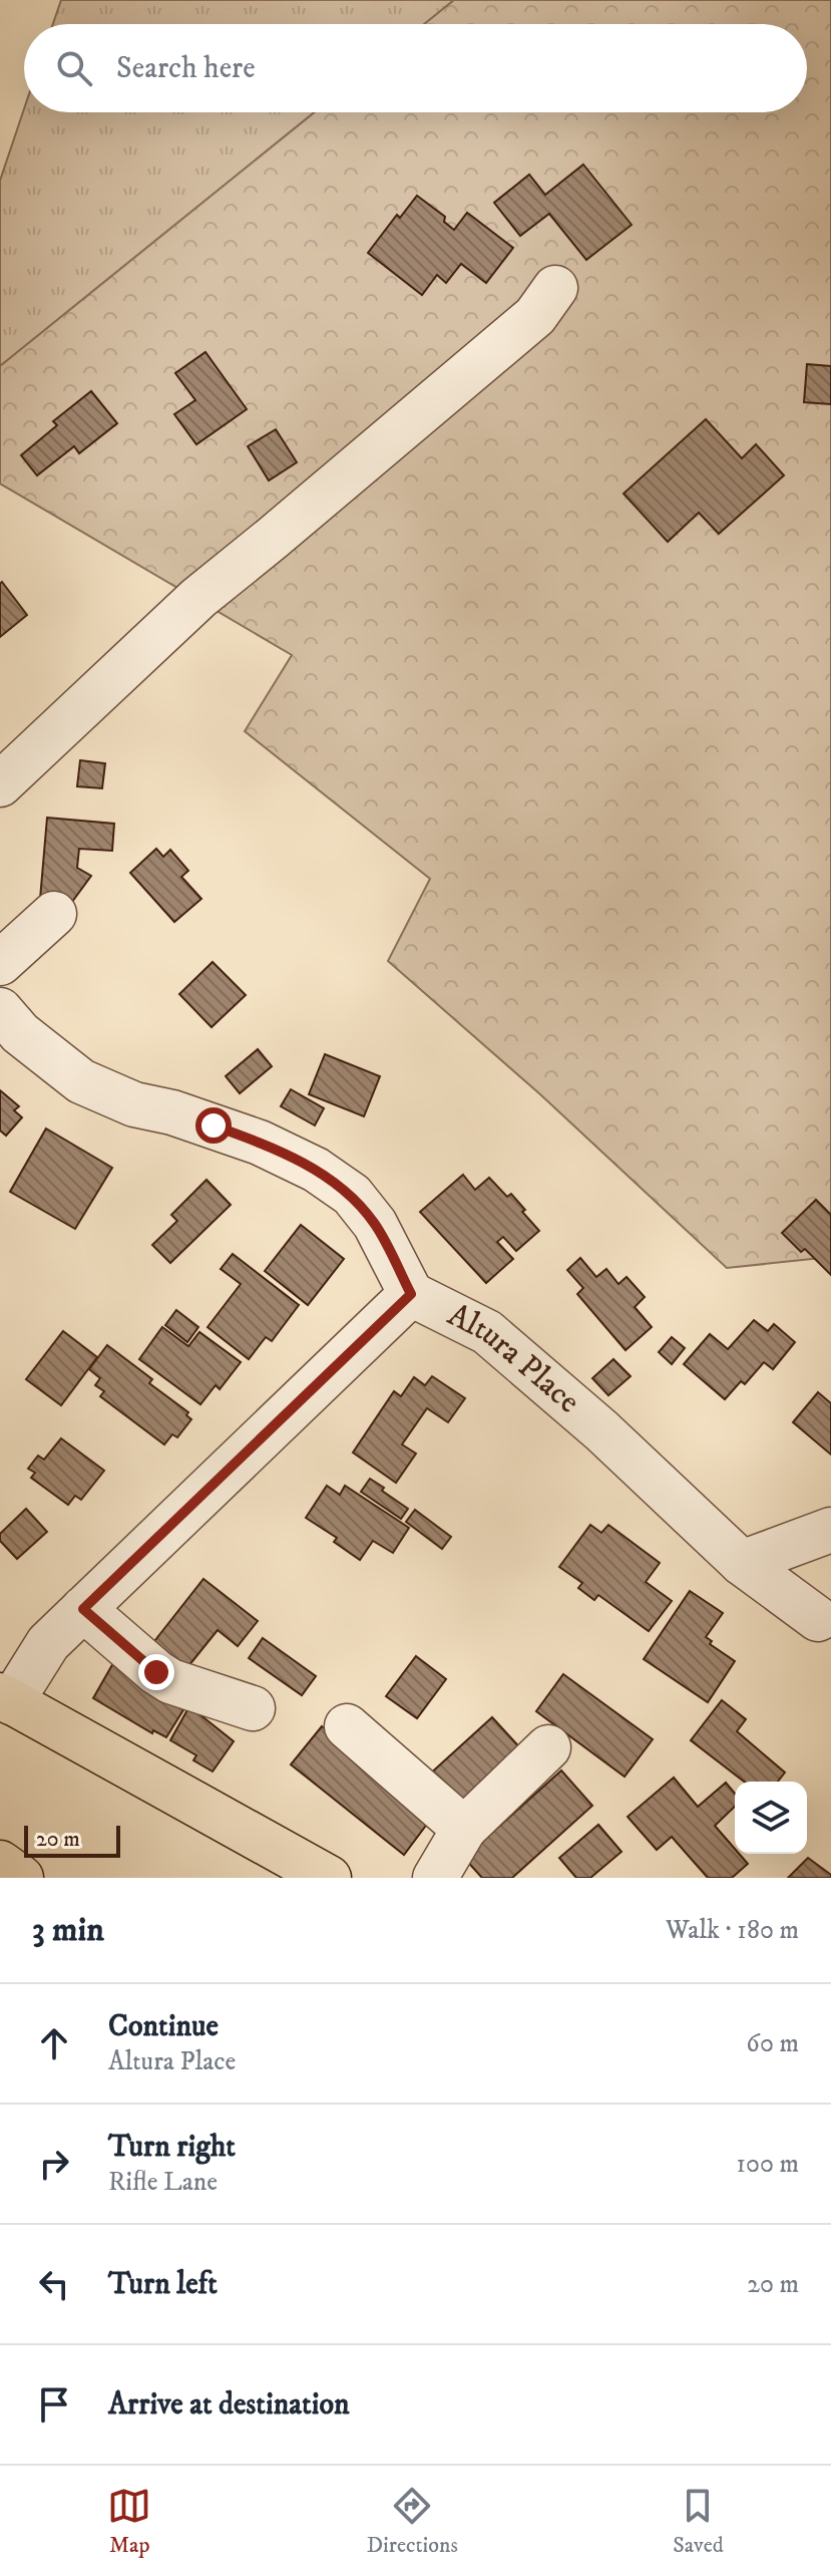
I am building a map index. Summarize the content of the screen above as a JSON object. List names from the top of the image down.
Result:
{
  "streets": {
    "street": ["Altura Place"]
  },
  "scale_bar": "20 m",
  "page": {
    "search": "Search here",
    "scale": "20 m",
    "heading": ["3 min", "Walk · 180 m"],
    "list": [
      ["Continue", "Altura Place", "60 m"],
      ["Turn right", "Rifle Lane", "100 m"],
      ["Turn left", "20 m"],
      "Arrive at destination"
    ],
    "nav": ["Map", "Directions", "Saved"]
  }
}
